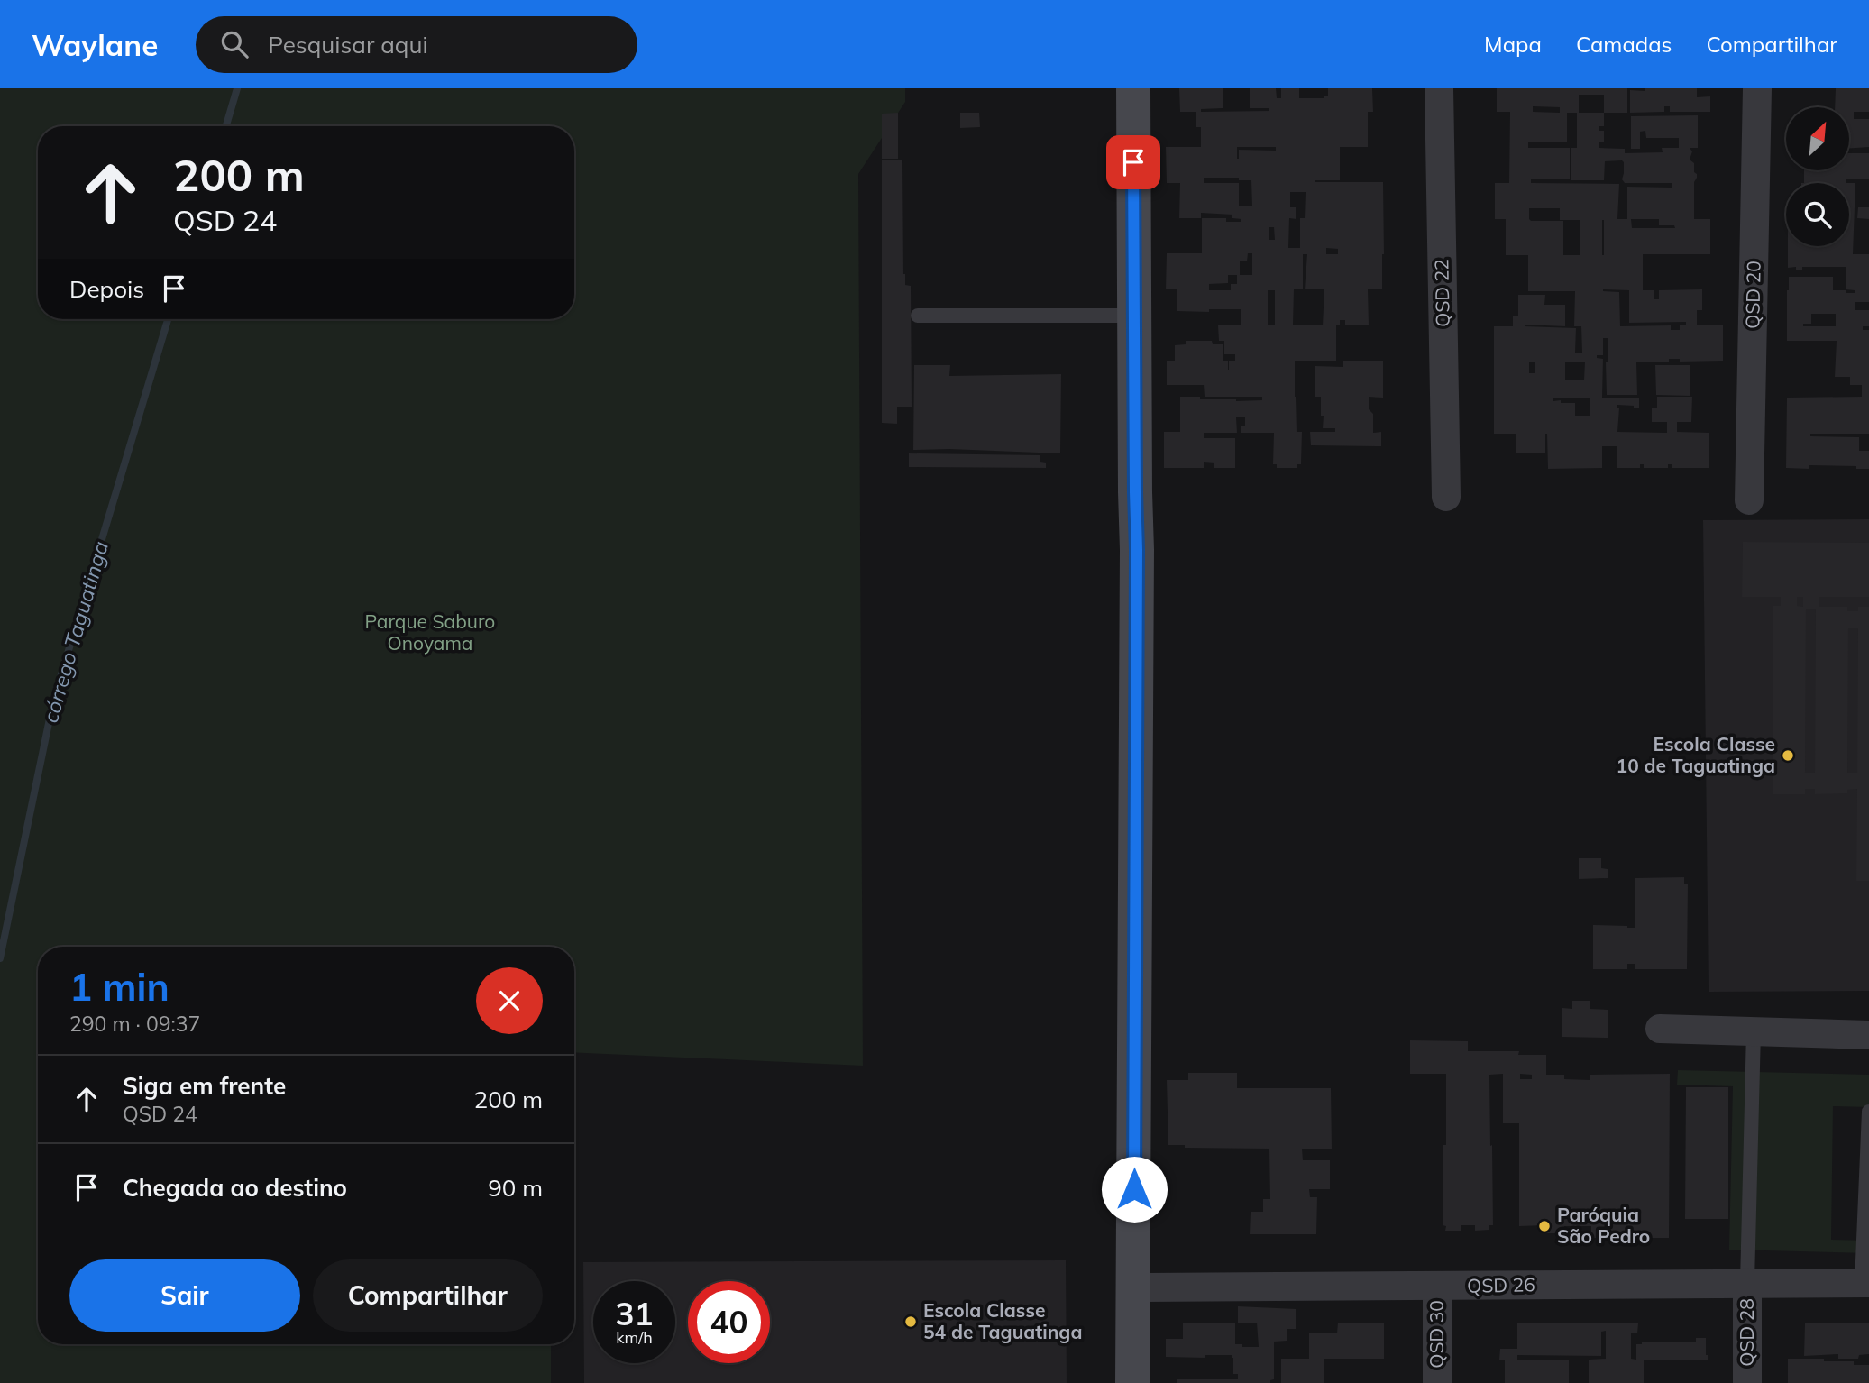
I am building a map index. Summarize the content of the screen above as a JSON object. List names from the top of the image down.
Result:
{
  "streets": {
    "street": [
      "QSD 22",
      "QSD 20",
      "QSD 26",
      "QSD 28",
      "QSD 30"
    ]
  },
  "crossings": [
    ["QSD 26", "QSD 28"],
    ["QSD 26", "QSD 30"]
  ],
  "water": ["córrego Taguatinga"],
  "parks": ["Parque Saburo Onoyama"],
  "places": ["Escola Classe 10 de Taguatinga", "Paróquia São Pedro", "Escola Classe 54 de Taguatinga"],
  "north": "top right",
  "page": {
    "header": "Waylane",
    "search": "Pesquisar aqui",
    "nav": ["Mapa", "Camadas", "Compartilhar"],
    "turn": ["200 m", "QSD 24"],
    "then": "Depois",
    "heading": ["1 min", "290 m · 09:37"],
    "list": [
      {
        "name": "Siga em frente",
        "note": "QSD 24",
        "value": "200 m"
      },
      {
        "name": "Chegada ao destino",
        "value": "90 m"
      }
    ],
    "buttons": ["Sair", "Compartilhar"],
    "speed": "31 km/h",
    "limit": "40"
  }
}
